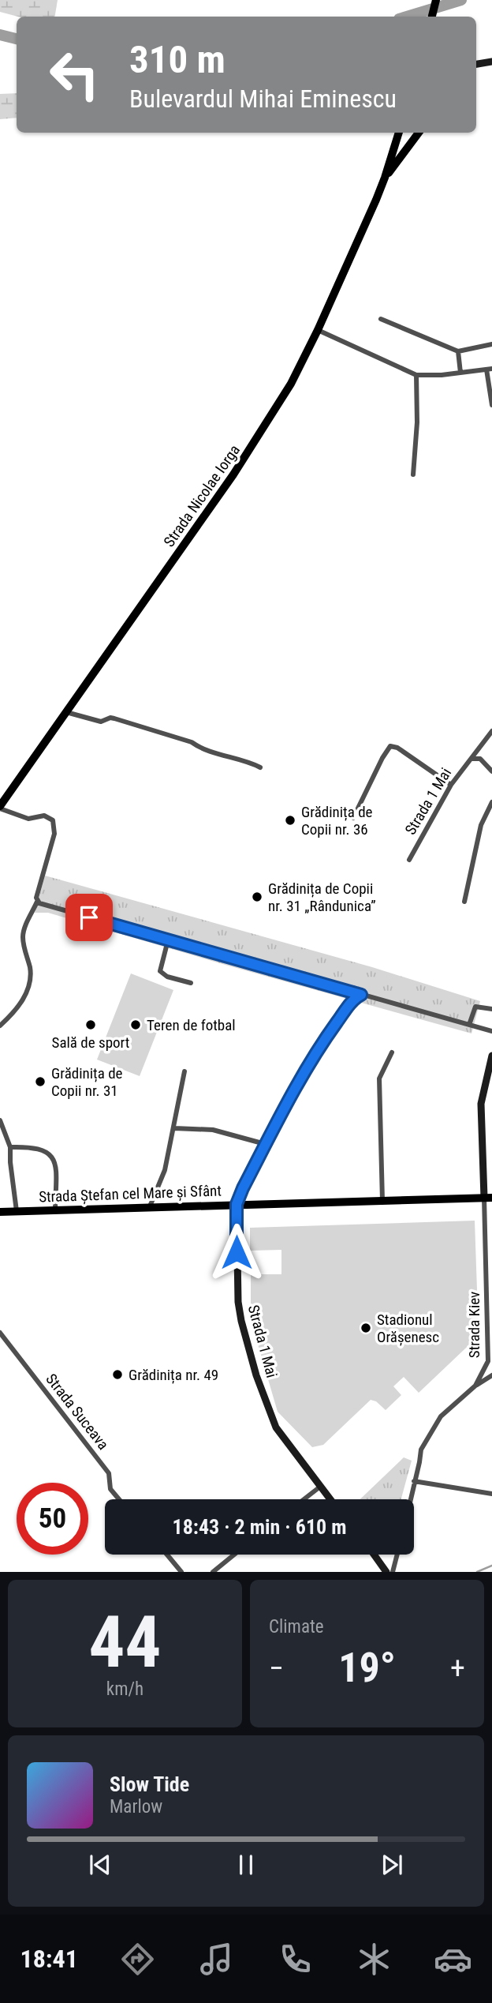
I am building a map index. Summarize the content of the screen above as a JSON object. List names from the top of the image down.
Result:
{
  "streets": {
    "main road": ["Strada Nicolae Iorga", "Strada 1 Mai", "Strada Ștefan cel Mare și Sfânt"],
    "street": ["Strada Kiev", "Strada Suceava"]
  },
  "crossings": [
    ["Strada 1 Mai", "Strada Ștefan cel Mare și Sfânt"],
    ["Strada Ștefan cel Mare și Sfânt", "Strada Kiev"]
  ],
  "places": [
    "Grădinița de Copii nr. 36",
    "Grădinița de Copii nr. 31 „Rândunica”",
    "Sală de sport",
    "Teren de fotbal",
    "Grădinița de Copii nr. 31",
    "Stadionul Orășenesc",
    "Grădinița nr. 49"
  ],
  "page": {
    "turn": ["310 m", "Bulevardul Mihai Eminescu"],
    "limit": "50",
    "trip": "18:43 · 2 min · 610 m",
    "tile": [
      ["44", "km/h"],
      "Climate"
    ],
    "heat": ["−", "19°", "+"],
    "song": ["Slow Tide", "Marlow"],
    "tabs": "18:41"
  }
}
